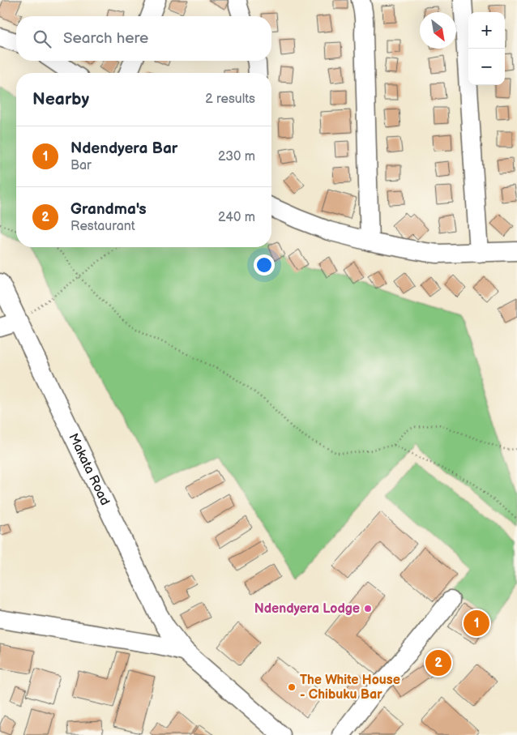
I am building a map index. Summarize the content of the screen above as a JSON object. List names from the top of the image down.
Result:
{
  "streets": {
    "street": ["Makata Road"]
  },
  "places": ["Ndendyera Lodge", "The White House - Chibuku Bar"],
  "north": "bottom right",
  "page": {
    "map_buttons": ["+", "−"],
    "search": "Search here",
    "heading": ["Nearby", "2 results"],
    "list": [
      {
        "mark": "1",
        "name": "Ndendyera Bar",
        "note": "Bar",
        "value": "230 m"
      },
      {
        "mark": "2",
        "name": "Grandma's",
        "note": "Restaurant",
        "value": "240 m"
      }
    ],
    "pins": ["1", "2"]
  }
}
